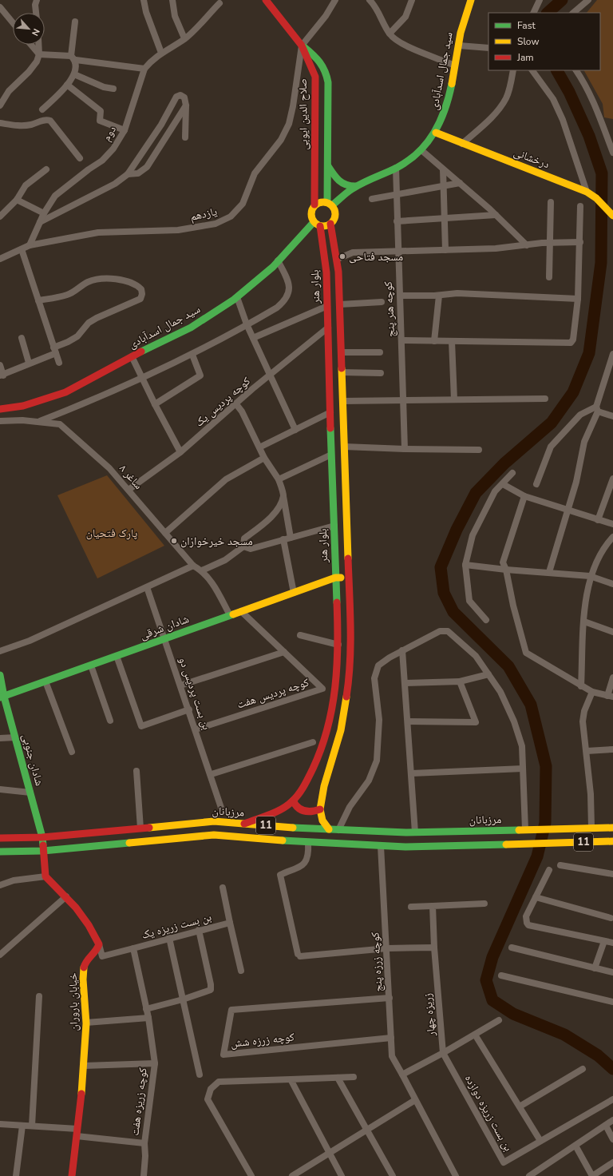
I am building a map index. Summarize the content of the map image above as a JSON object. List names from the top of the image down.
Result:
{
  "streets": {
    "main road": [
      "سید جمال اسدآبادی",
      "صلاح الدین ایوبی",
      "درخشانی",
      "بلوار هنر",
      "شادان شرقی",
      "شادان جنوبی",
      "مرزبانان",
      "11",
      "خیابان باروران"
    ],
    "street": [
      "دوم",
      "یازدهم",
      "کوچه هنر پنج",
      "کوچه پردیس یک",
      "ساغر ٨",
      "بن بست پردیس دو",
      "کوچه پردیس هفت",
      "بن بست زریزه یک",
      "کوچه زرزه پنج",
      "زریزه چهار",
      "کوچه زرزه شش",
      "کوچه زریزه هفت",
      "بن بست زریزه دوازده"
    ]
  },
  "crossings": [
    ["سید جمال اسدآبادی", "صلاح الدین ایوبی"],
    ["سید جمال اسدآبادی", "درخشانی"],
    ["سید جمال اسدآبادی", "بلوار هنر"],
    ["سید جمال اسدآبادی", "کوچه هنر پنج"],
    ["صلاح الدین ایوبی", "یازدهم"],
    ["صلاح الدین ایوبی", "بلوار هنر"],
    ["دوم", "یازدهم"],
    ["بلوار هنر", "کوچه پردیس یک"],
    ["بلوار هنر", "شادان شرقی"],
    ["بلوار هنر", "مرزبانان"],
    ["کوچه پردیس یک", "ساغر ٨"],
    ["ساغر ٨", "شادان شرقی"],
    ["شادان شرقی", "بن بست پردیس دو"],
    ["شادان شرقی", "کوچه پردیس هفت"],
    ["شادان شرقی", "شادان جنوبی"],
    ["بن بست پردیس دو", "کوچه پردیس هفت"],
    ["شادان جنوبی", "مرزبانان"],
    ["شادان جنوبی", "11"],
    ["مرزبانان", "11"],
    ["11", "کوچه زرزه پنج"],
    ["بن بست زریزه یک", "کوچه زریزه هفت"],
    ["کوچه زرزه پنج", "کوچه زرزه شش"],
    ["خیابان باروران", "کوچه زریزه هفت"],
    ["زریزه چهار", "بن بست زریزه دوازده"]
  ],
  "parks": ["پارک فتحیان"],
  "places": ["مسجد فتاحی", "مسجد خیرخوازان"],
  "legend": ["Fast", "Slow", "Jam"],
  "north": "bottom right"
}
